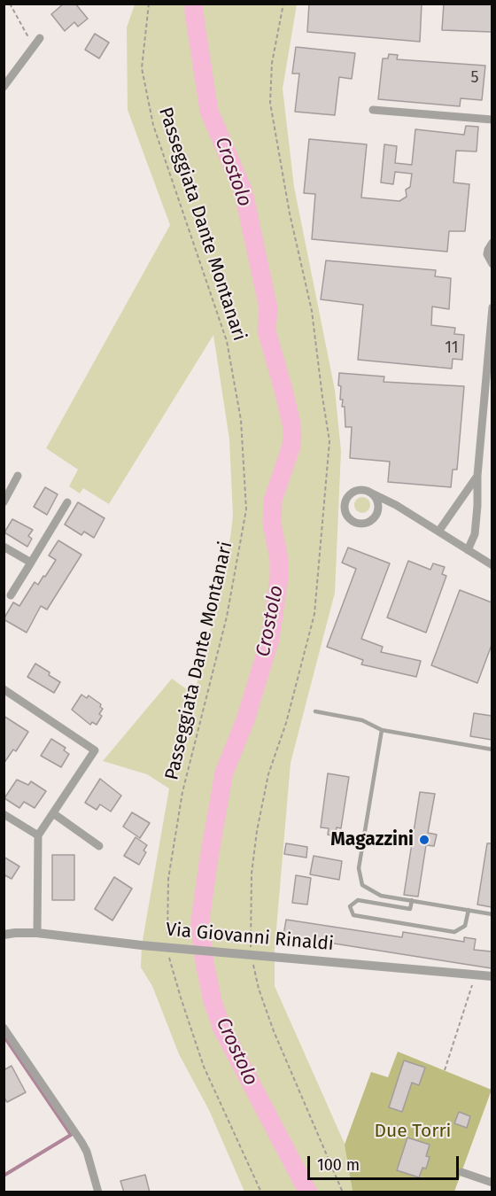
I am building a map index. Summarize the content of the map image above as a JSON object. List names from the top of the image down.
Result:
{
  "streets": {
    "street": ["Via Giovanni Rinaldi"],
    "path": ["Passeggiata Dante Montanari"]
  },
  "crossings": [
    ["Passeggiata Dante Montanari", "Via Giovanni Rinaldi"]
  ],
  "water": ["Crostolo"],
  "parks": ["Due Torri"],
  "places": ["Magazzini"],
  "house_numbers": ["5", "11"],
  "scale_bar": "100 m"
}
